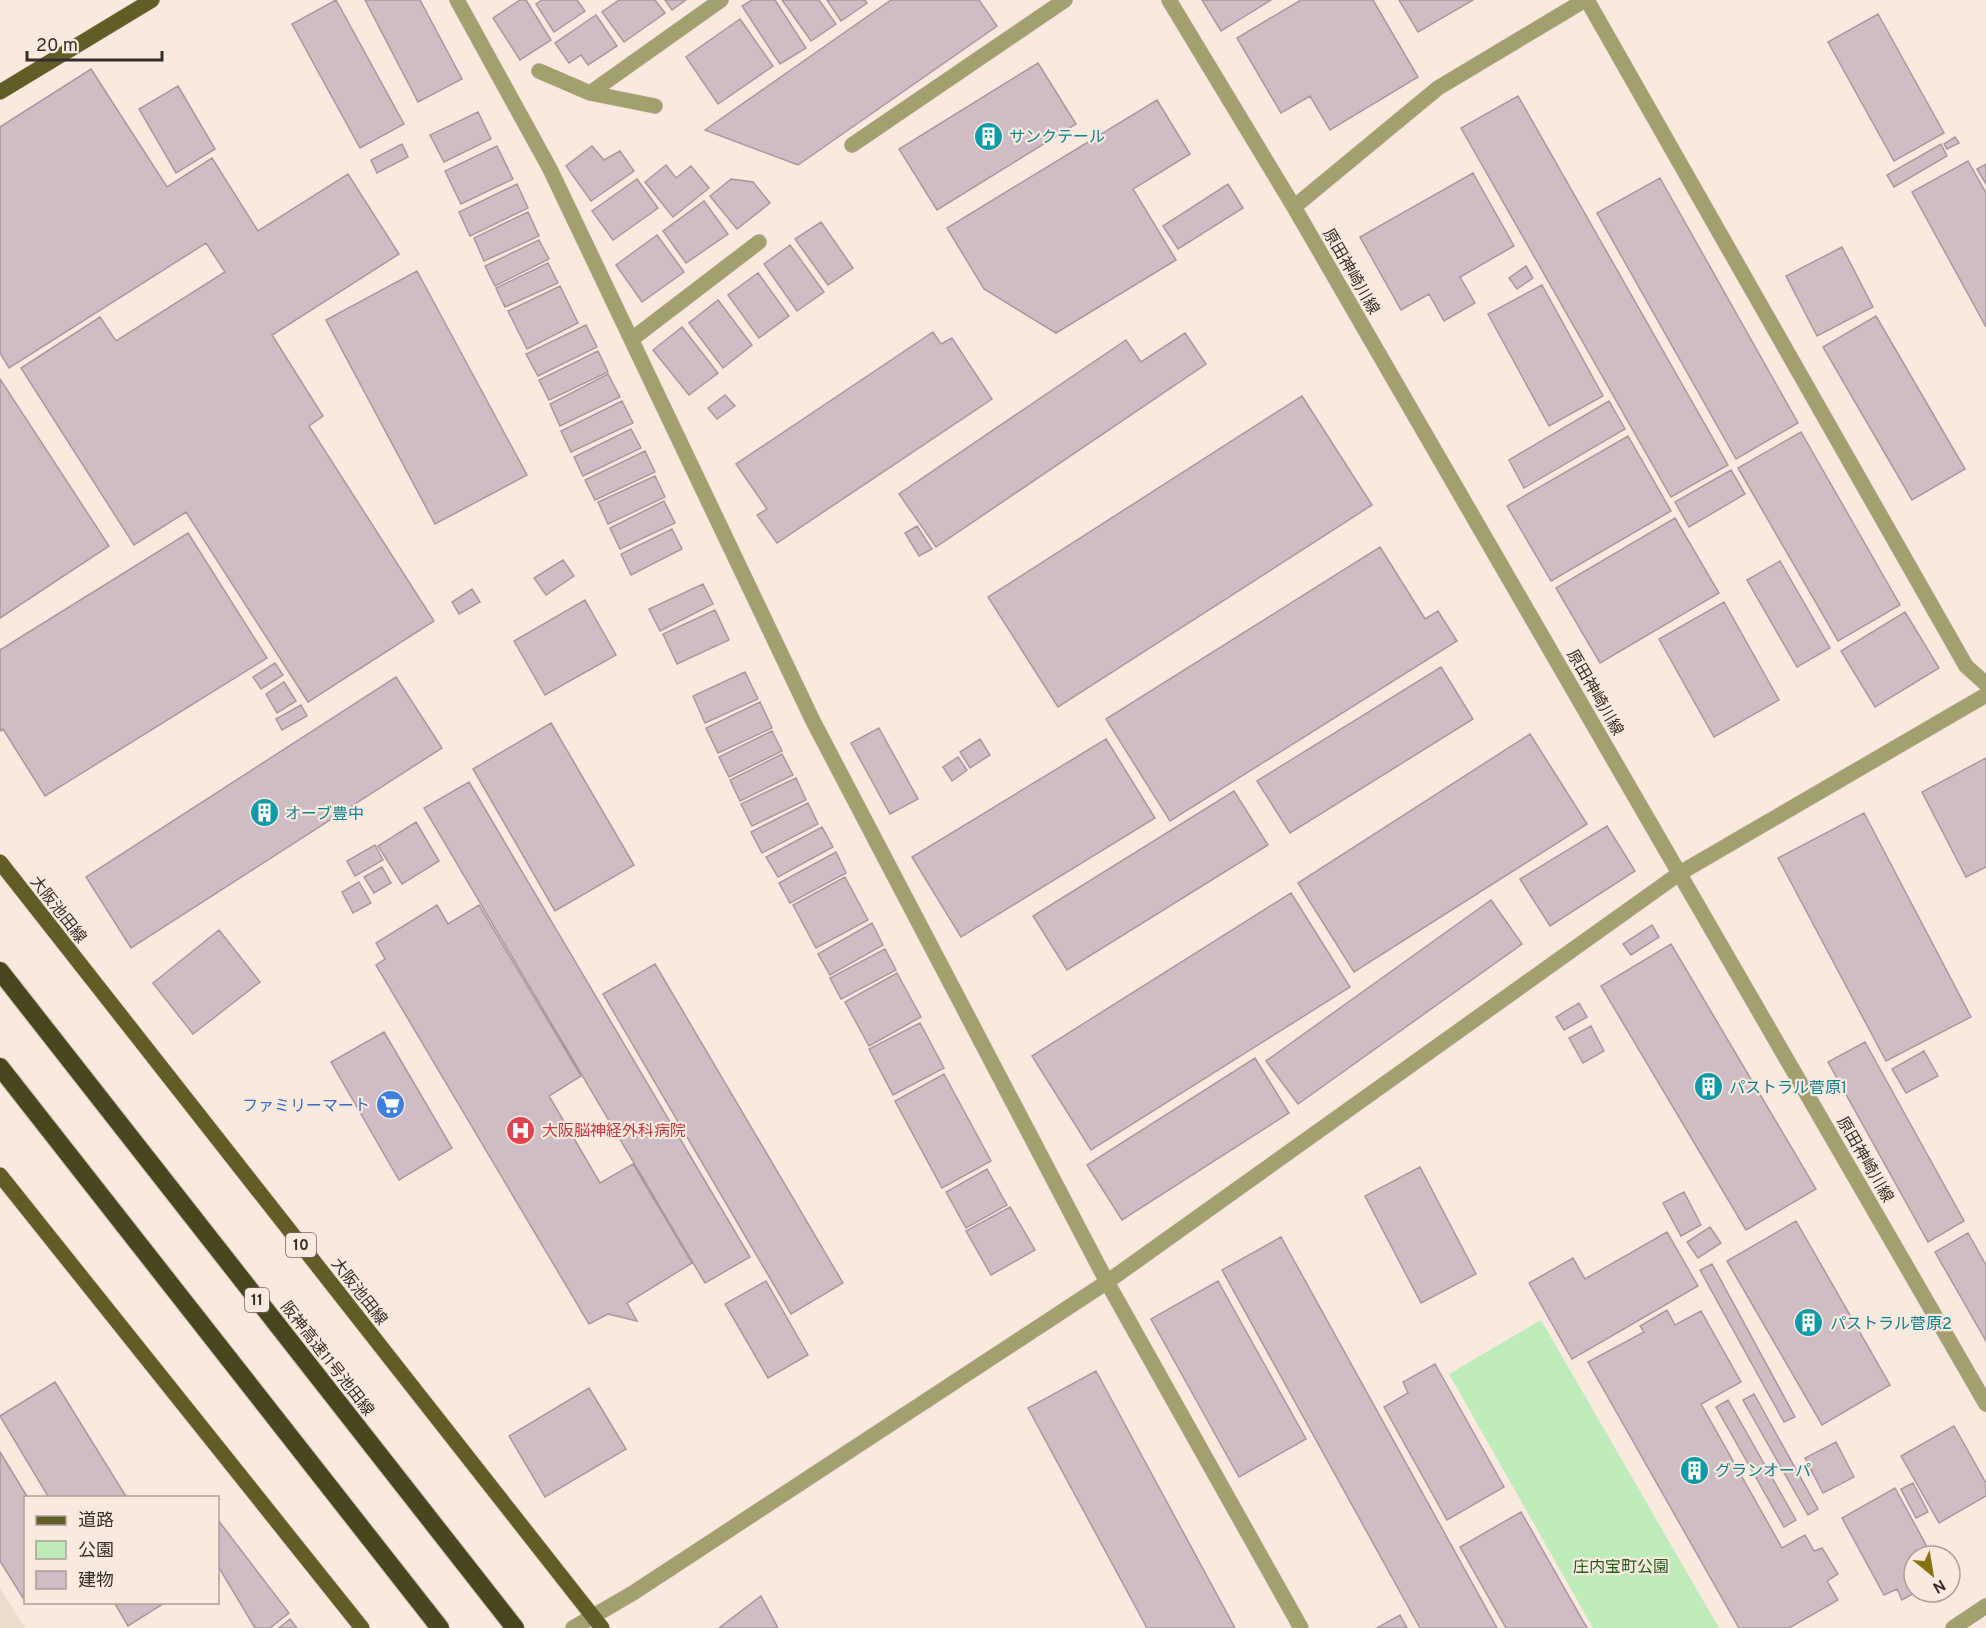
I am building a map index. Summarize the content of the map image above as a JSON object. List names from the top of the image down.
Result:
{
  "streets": {
    "highway": ["11", "阪神高速11号池田線"],
    "main road": ["大阪池田線", "10"],
    "street": ["原田神崎川線"]
  },
  "parks": ["庄内宝町公園"],
  "places": {
    "building": [
      "サンクテール",
      "オーブ豊中",
      "パストラル菅原1",
      "パストラル菅原2",
      "グランオーパ"
    ],
    "supermarket": ["ファミリーマート"],
    "hospital": ["大阪脳神経外科病院"]
  },
  "legend": ["道路", "公園", "建物"],
  "scale_bar": "20 m",
  "north": "bottom right"
}
